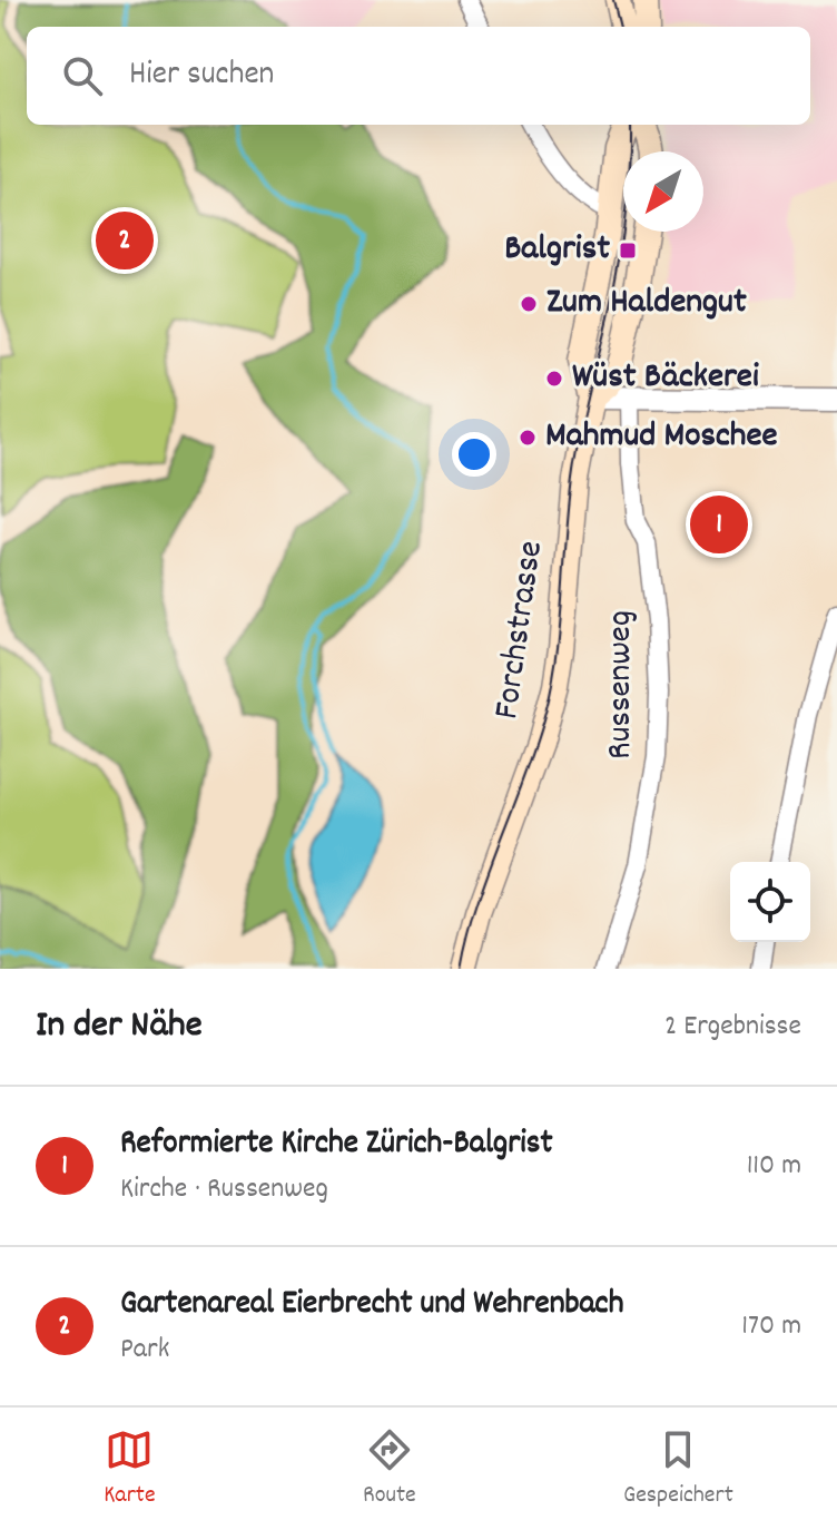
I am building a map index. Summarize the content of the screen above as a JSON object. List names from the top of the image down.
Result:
{
  "streets": {
    "main road": ["Forchstrasse"],
    "street": ["Russenweg"]
  },
  "places": {
    "transit": ["Balgrist"],
    "other": ["Zum Haldengut", "Wüst Bäckerei", "Mahmud Moschee"]
  },
  "north": "bottom left",
  "page": {
    "search": "Hier suchen",
    "pins": ["2", "1"],
    "heading": ["In der Nähe", "2 Ergebnisse"],
    "list": [
      {
        "mark": "1",
        "name": "Reformierte Kirche Zürich-Balgrist",
        "note": "Kirche · Russenweg",
        "value": "110 m"
      },
      {
        "mark": "2",
        "name": "Gartenareal Eierbrecht und Wehrenbach",
        "note": "Park",
        "value": "170 m"
      }
    ],
    "nav": ["Karte", "Route", "Gespeichert"]
  }
}
